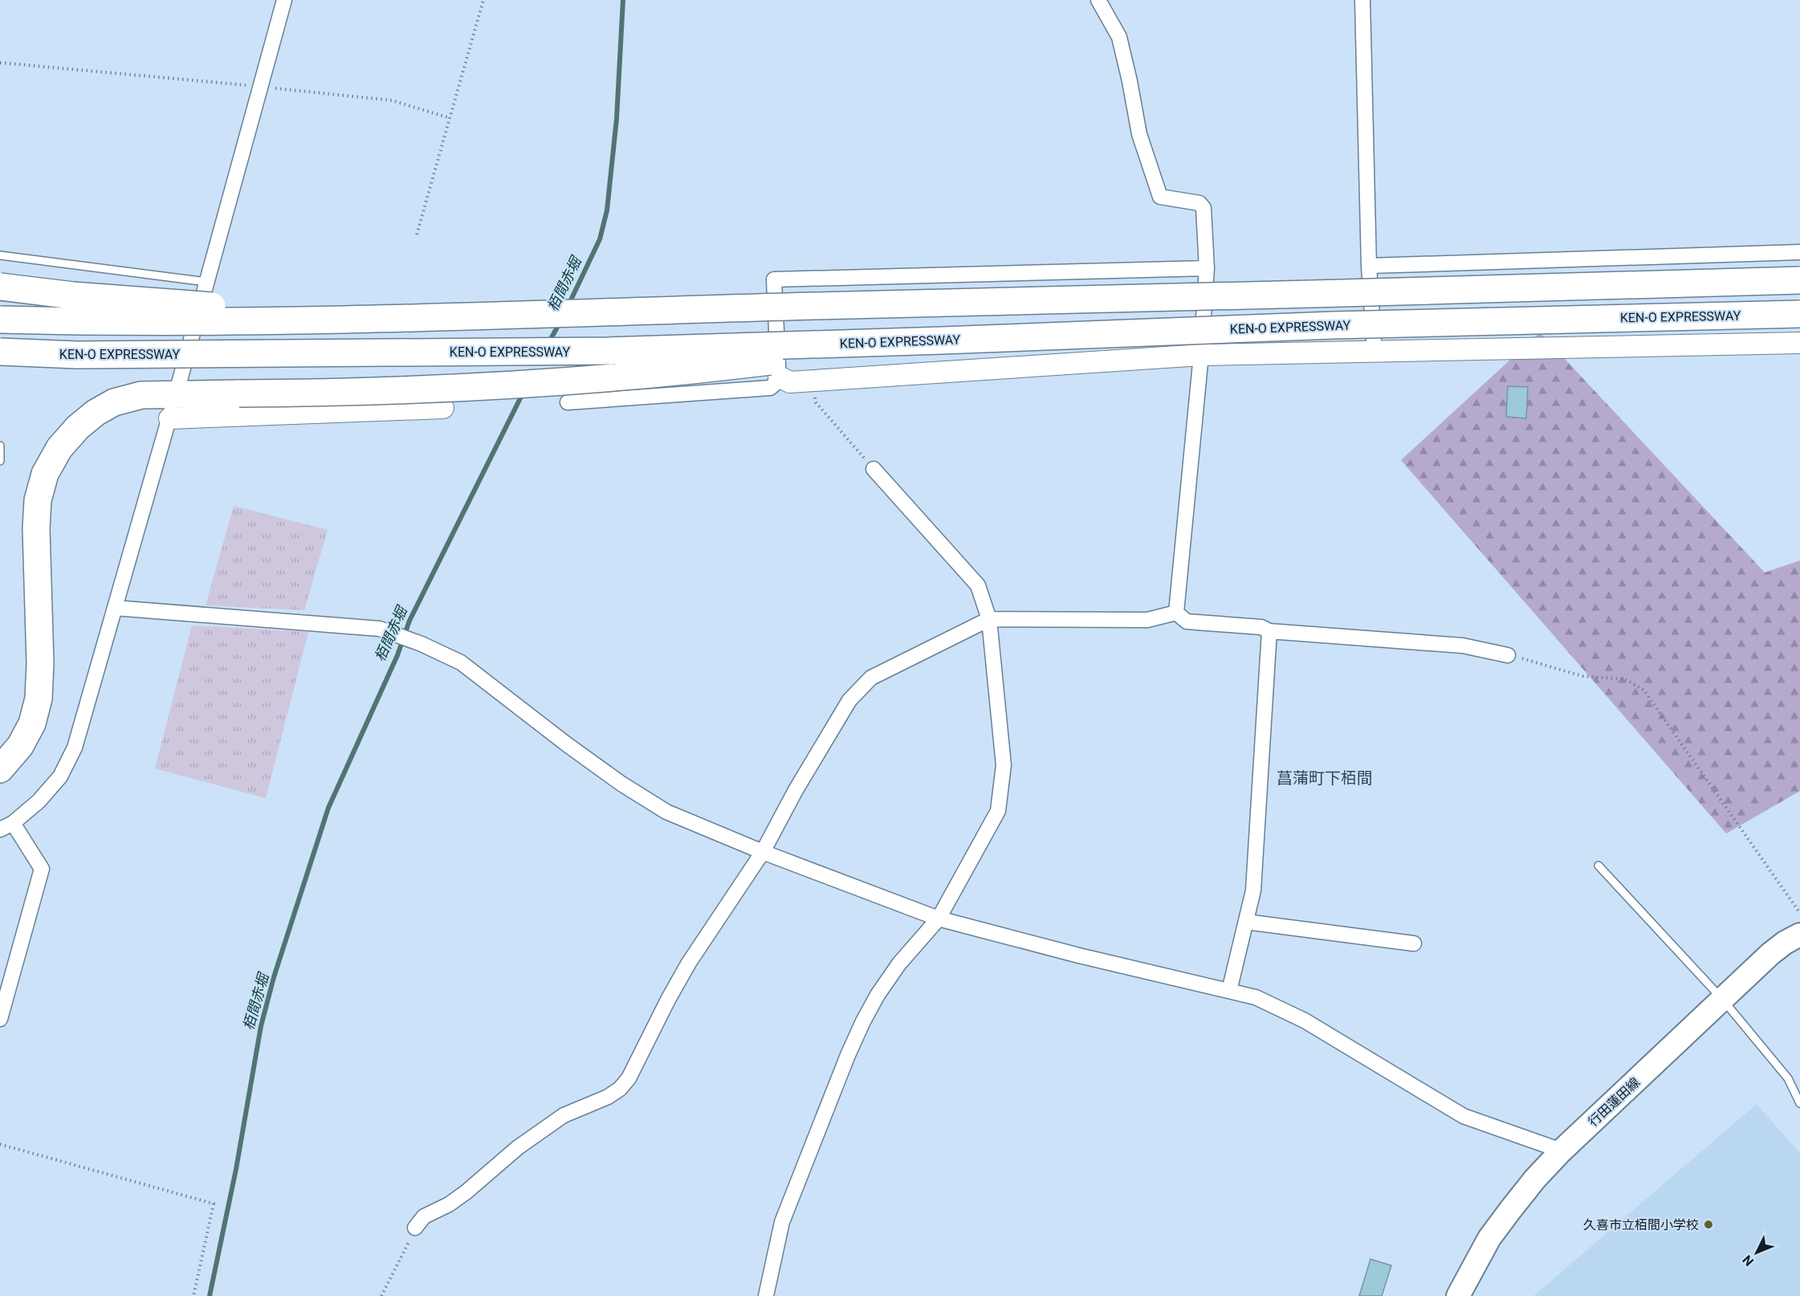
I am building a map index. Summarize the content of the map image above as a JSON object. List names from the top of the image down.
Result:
{
  "streets": {
    "highway": ["KEN-O EXPRESSWAY"],
    "main road": ["行田蓮田線"]
  },
  "districts": ["菖蒲町下栢間"],
  "water": ["栢間赤堀"],
  "places": ["久喜市立栢間小学校"],
  "north": "bottom left"
}
